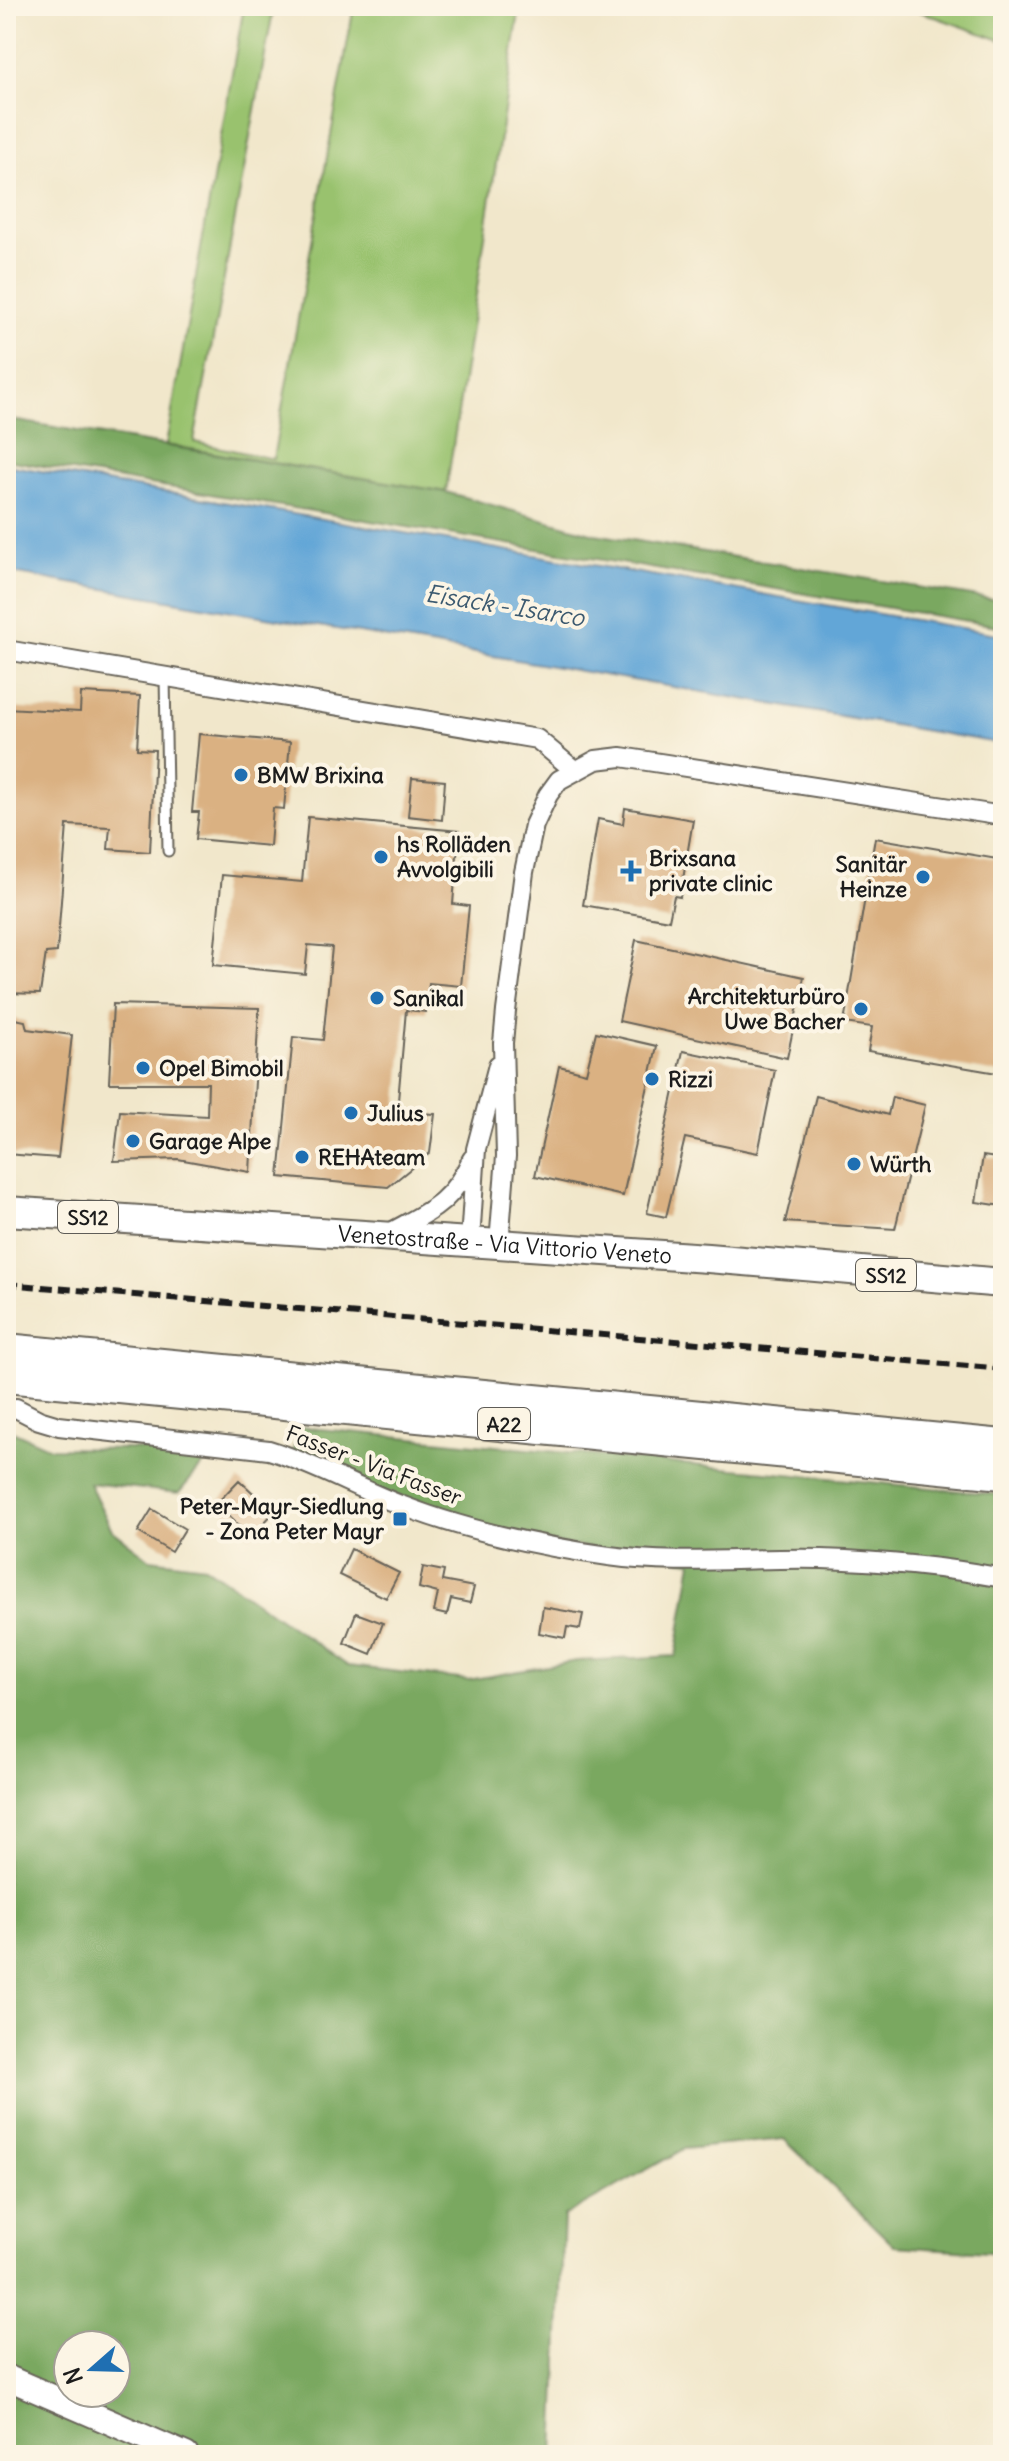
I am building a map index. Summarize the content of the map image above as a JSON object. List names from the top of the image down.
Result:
{
  "streets": {
    "highway": ["A22"],
    "main road": ["SS12", "Venetostraße - Via Vittorio Veneto"],
    "street": ["Fasser - Via Fasser"]
  },
  "water": ["Eisack - Isarco"],
  "places": {
    "other": [
      "BMW Brixina",
      "hs Rolläden Avvolgibili",
      "Sanitär Heinze",
      "Sanikal",
      "Architekturbüro Uwe Bacher",
      "Opel Bimobil",
      "Rizzi",
      "Julius",
      "Garage Alpe",
      "REHAteam",
      "Würth"
    ],
    "health": ["Brixsana private clinic"],
    "transit": ["Peter-Mayr-Siedlung - Zona Peter Mayr"]
  },
  "north": "left"
}
